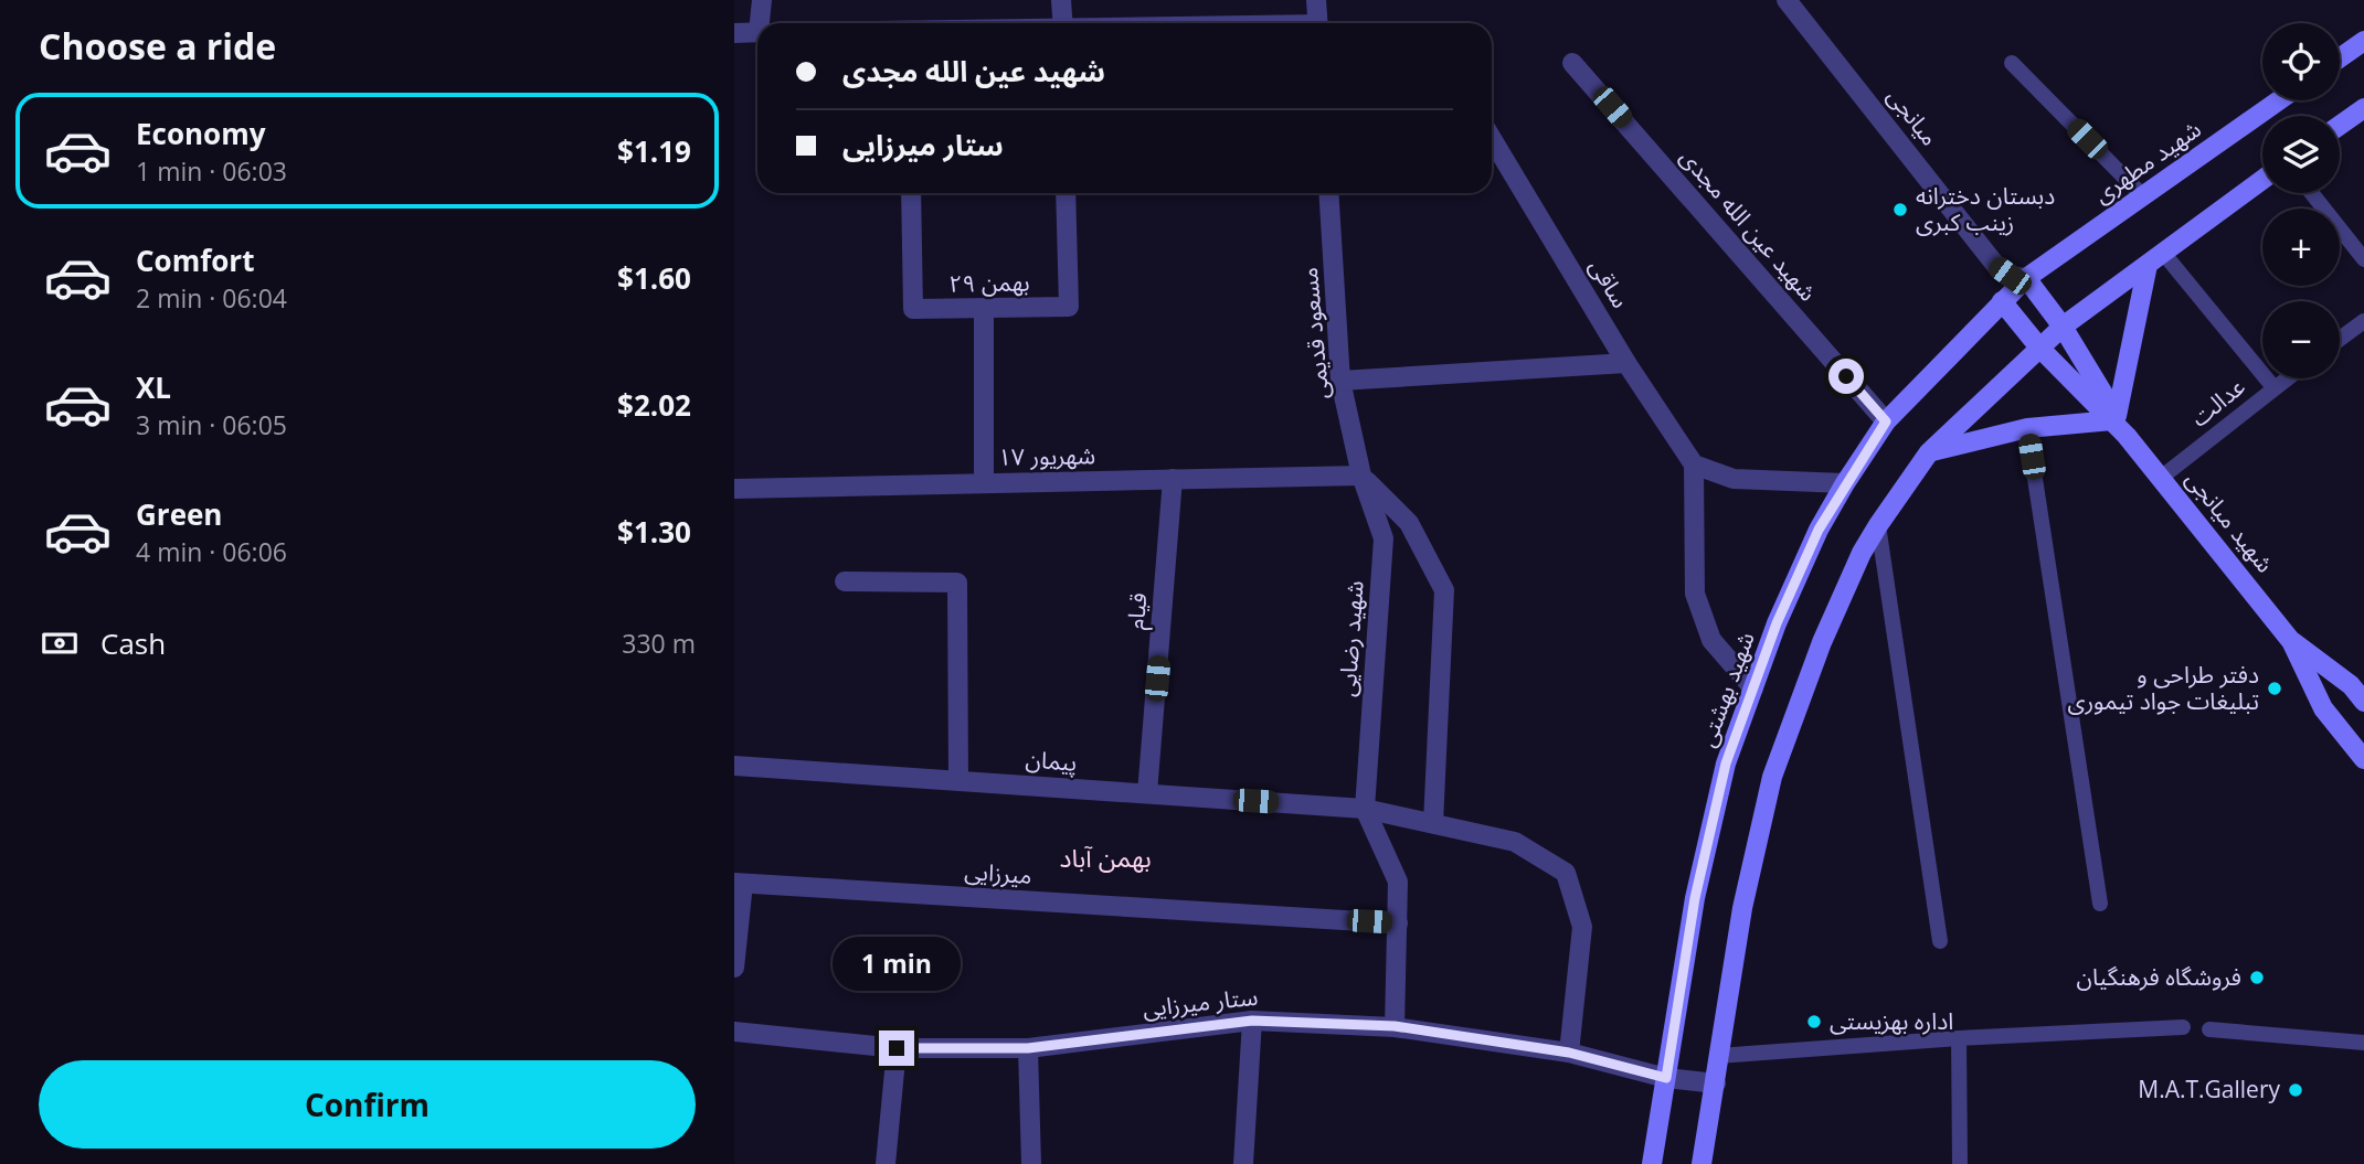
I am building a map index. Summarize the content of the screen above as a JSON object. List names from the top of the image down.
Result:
{
  "streets": {
    "main road": ["شهید مطهری", "شهید میانجی", "شهید بهشتی"],
    "street": [
      "میانجی",
      "شهید عین الله مجدی",
      "۲۹ بهمن",
      "ساقی",
      "مسعود قدیمی",
      "۱۷ شهریور",
      "قیام",
      "شهید رضایی",
      "پیمان",
      "میرزایی",
      "ستار میرزایی"
    ],
    "lane": ["عدالت"]
  },
  "crossings": [
    ["میانجی", "شهید مطهری"],
    ["میانجی", "شهید میانجی"],
    ["میانجی", "شهید بهشتی"],
    ["شهید مطهری", "شهید میانجی"],
    ["شهید مطهری", "شهید بهشتی"],
    ["شهید عین الله مجدی", "شهید بهشتی"],
    ["مسعود قدیمی", "۱۷ شهریور"],
    ["مسعود قدیمی", "شهید رضایی"],
    ["عدالت", "شهید میانجی"],
    ["۱۷ شهریور", "قیام"],
    ["۱۷ شهریور", "شهید رضایی"],
    ["شهید میانجی", "شهید بهشتی"],
    ["قیام", "پیمان"],
    ["شهید رضایی", "پیمان"],
    ["شهید بهشتی", "ستار میرزایی"],
    ["پیمان", "ستار میرزایی"]
  ],
  "districts": ["بهمن آباد"],
  "places": [
    "دبستان دخترانه زینب کبری",
    "دفتر طراحی و تبلیغات جواد تیموری",
    "فروشگاه فرهنگیان",
    "اداره بهزیستی",
    "M.A.T.Gallery"
  ],
  "page": {
    "heading": "Choose a ride",
    "map_buttons": ["+", "−"],
    "banner": ["شهید عین الله مجدی", "ستار میرزایی"],
    "list": [
      {
        "name": "Economy",
        "note": "1 min · 06:03",
        "value": "$1.19"
      },
      {
        "name": "Comfort",
        "note": "2 min · 06:04",
        "value": "$1.60"
      },
      {
        "name": "XL",
        "note": "3 min · 06:05",
        "value": "$2.02"
      },
      {
        "name": "Green",
        "note": "4 min · 06:06",
        "value": "$1.30"
      }
    ],
    "pay": ["Cash", "330 m"],
    "bubble": "1 min",
    "buttons": "Confirm"
  }
}
